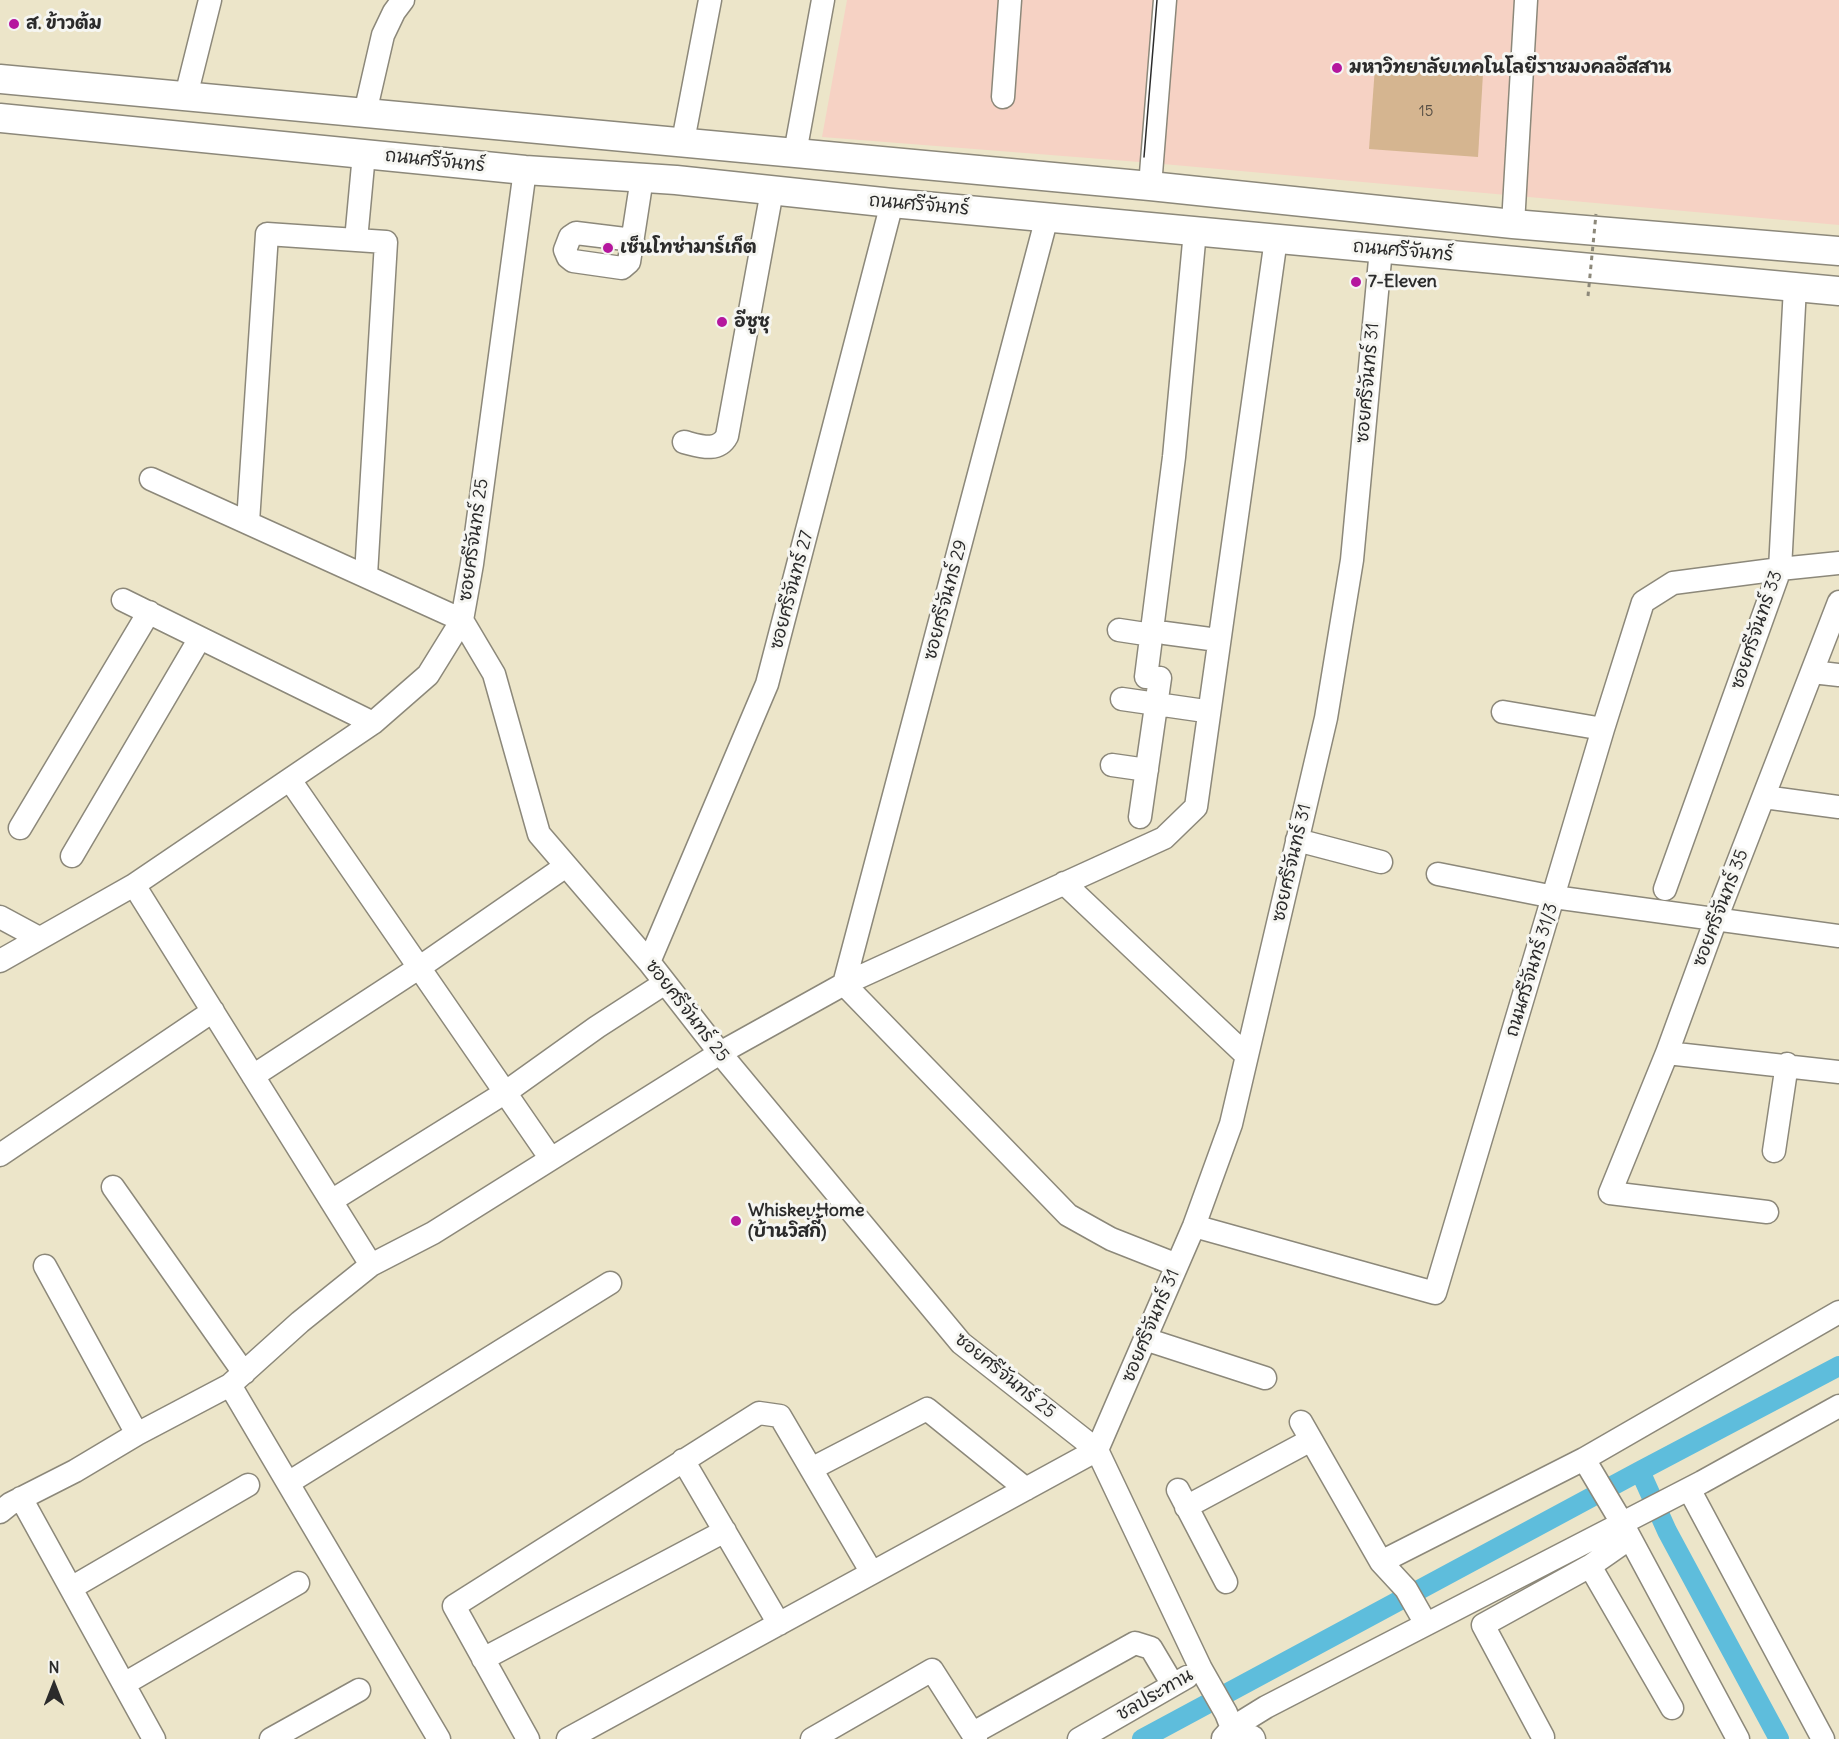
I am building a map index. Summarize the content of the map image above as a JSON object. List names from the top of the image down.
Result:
{
  "streets": {
    "main road": ["ถนนศรีจันทร์"],
    "street": [
      "ซอยศรีจันทร์ 31",
      "ซอยศรีจันทร์ 25",
      "ซอยศรีจันทร์ 27",
      "ซอยศรีจันทร์ 29",
      "ซอยศรีจันทร์ 33",
      "ซอยศรีจันทร์ 35",
      "ถนนศรีจันทร์ 31/3",
      "ชลประทาน"
    ]
  },
  "crossings": [
    ["ถนนศรีจันทร์", "ซอยศรีจันทร์ 31"],
    ["ถนนศรีจันทร์", "ซอยศรีจันทร์ 25"],
    ["ถนนศรีจันทร์", "ซอยศรีจันทร์ 27"],
    ["ถนนศรีจันทร์", "ซอยศรีจันทร์ 29"],
    ["ถนนศรีจันทร์", "ซอยศรีจันทร์ 33"],
    ["ซอยศรีจันทร์ 31", "ซอยศรีจันทร์ 25"],
    ["ซอยศรีจันทร์ 31", "ถนนศรีจันทร์ 31/3"],
    ["ซอยศรีจันทร์ 25", "ซอยศรีจันทร์ 27"],
    ["ซอยศรีจันทร์ 25", "ชลประทาน"],
    ["ซอยศรีจันทร์ 33", "ถนนศรีจันทร์ 31/3"]
  ],
  "places": [
    "ส. ข้าวต้ม",
    "มหาวิทยาลัยเทคโนโลยีราชมงคลอีสสาน",
    "เซ็นโทซ่ามาร์เก็ต",
    "7-Eleven",
    "อีซูซุ",
    "WhiskeyHome (บ้านวิสกี้)"
  ],
  "house_numbers": ["15"],
  "north": "top"
}
